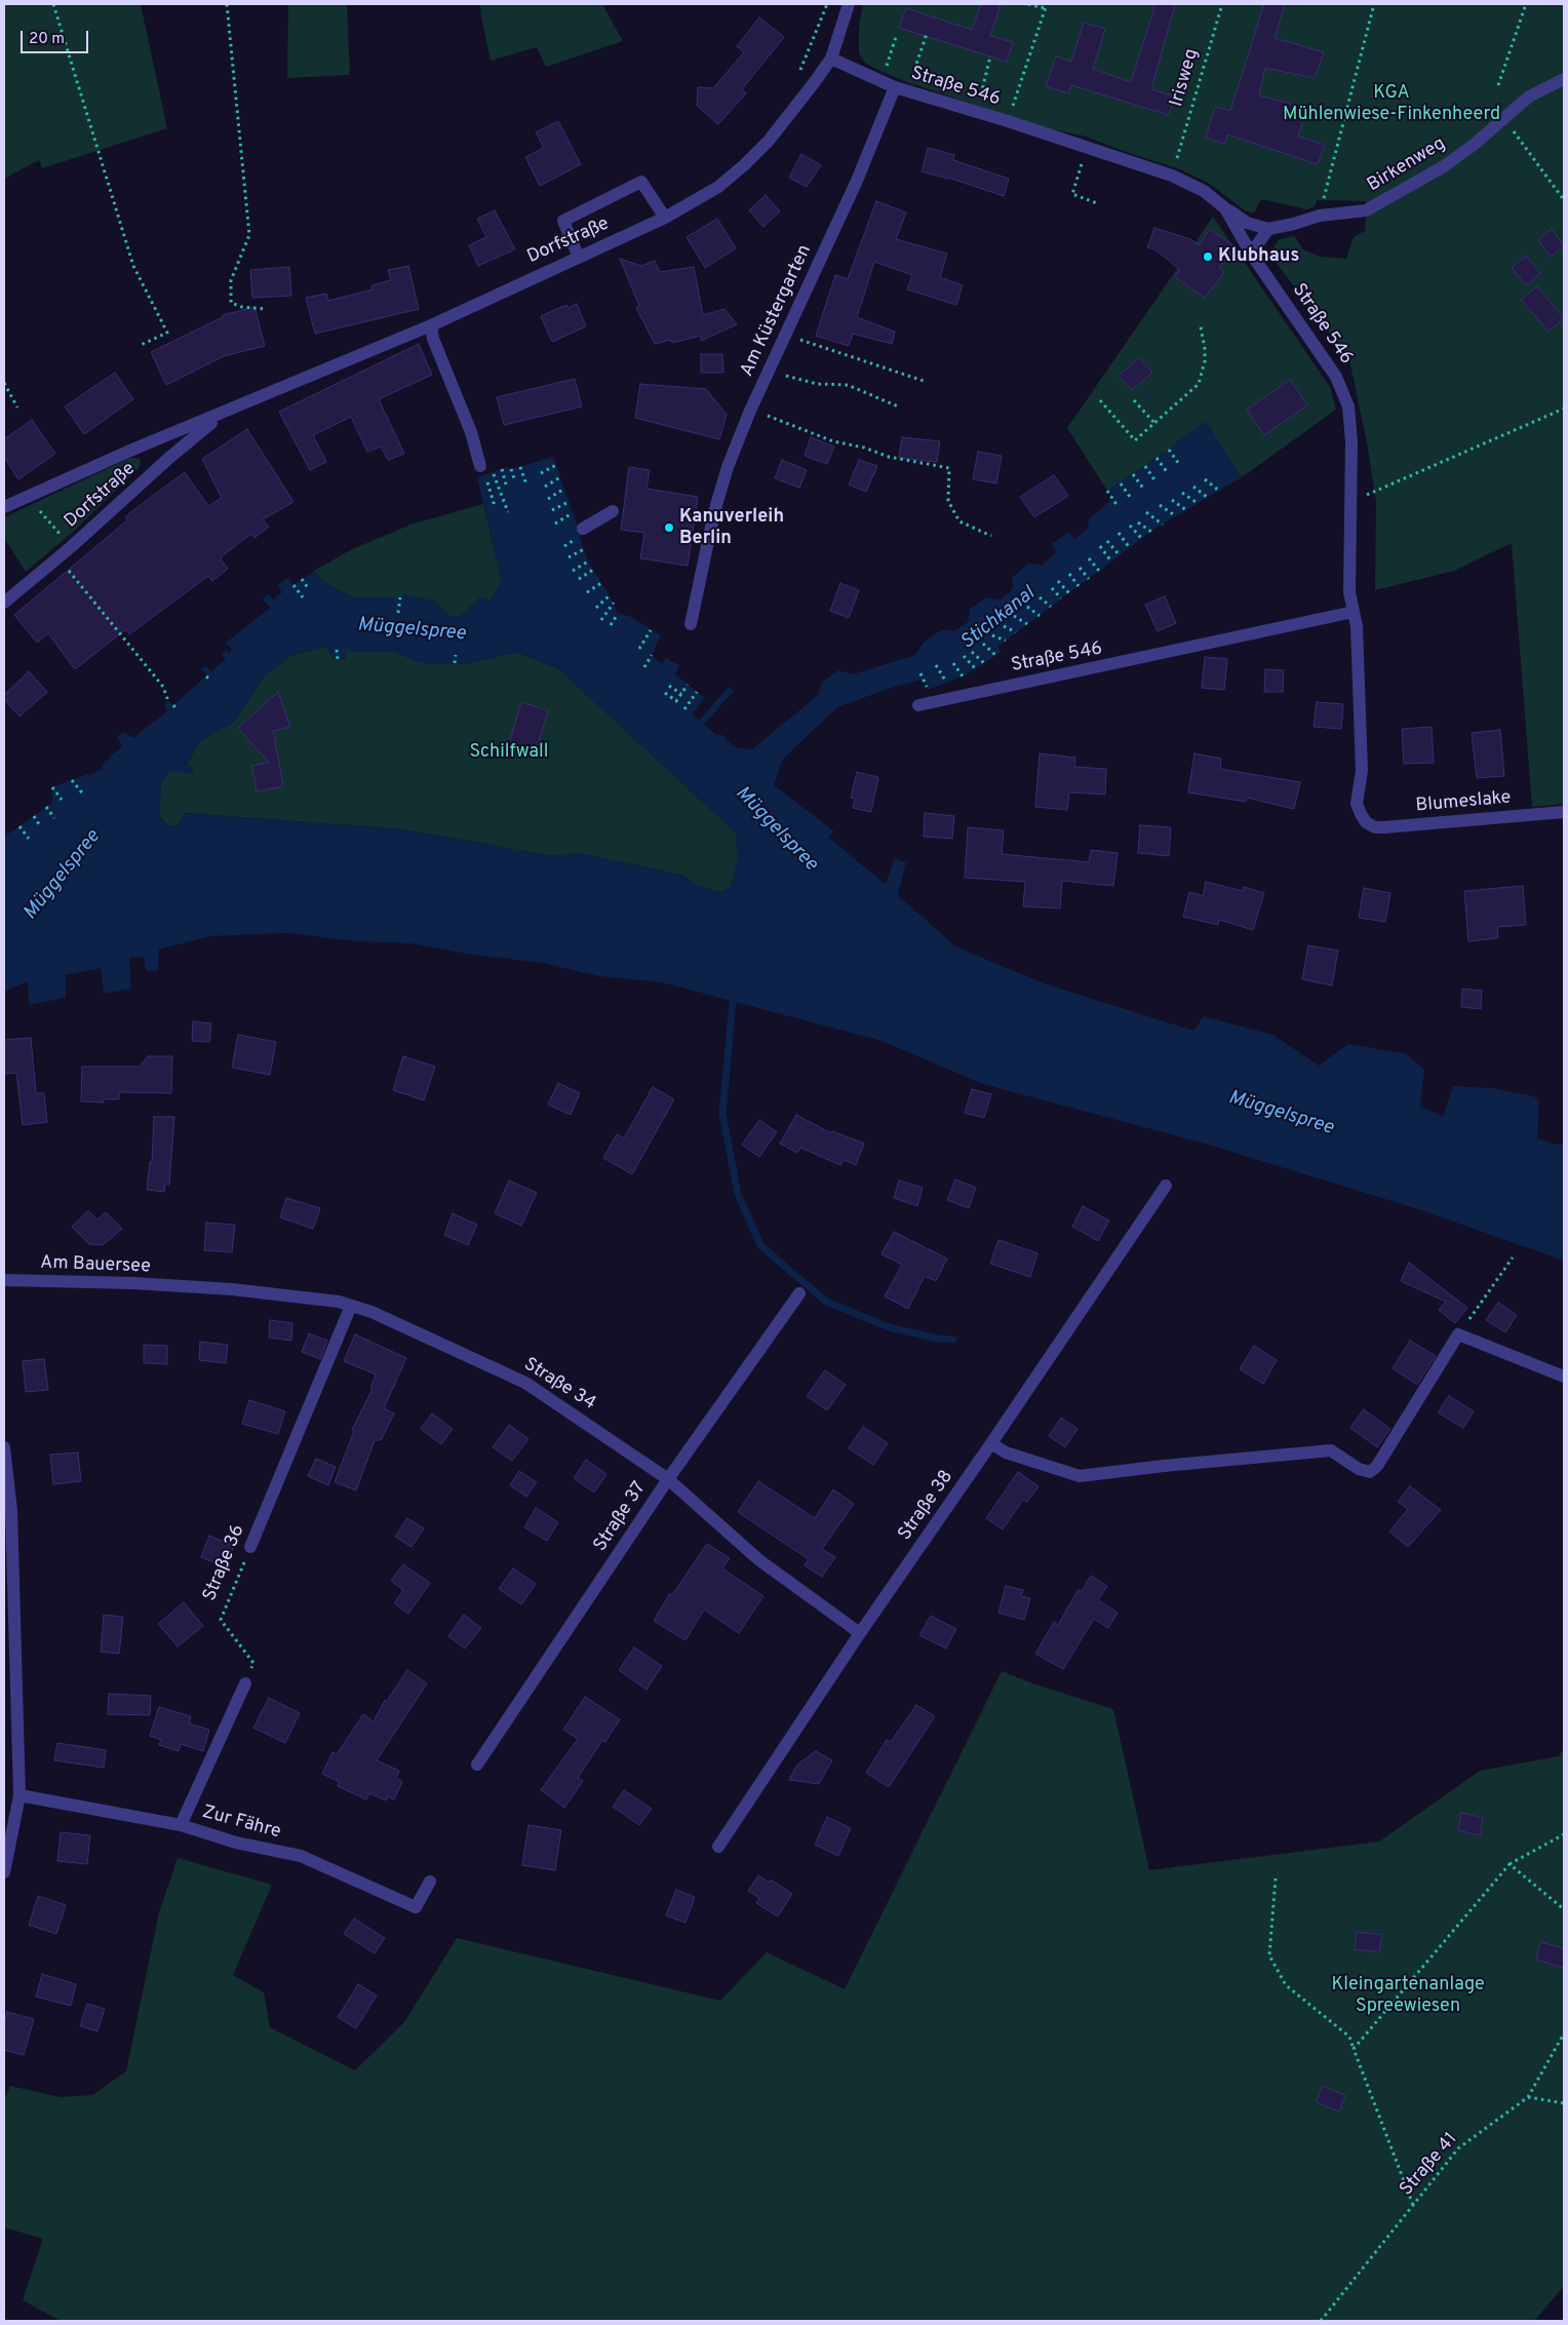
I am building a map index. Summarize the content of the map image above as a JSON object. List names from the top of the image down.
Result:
{
  "streets": {
    "street": [
      "Straße 546",
      "Birkenweg",
      "Dorfstraße",
      "Am Küstergarten",
      "Blumeslake",
      "Am Bauersee",
      "Straße 34",
      "Straße 38",
      "Straße 37",
      "Straße 36",
      "Zur Fähre"
    ],
    "path": ["Irisweg", "Straße 41"]
  },
  "crossings": [
    ["Straße 546", "Am Küstergarten"],
    ["Straße 546", "Blumeslake"],
    ["Am Bauersee", "Straße 34"],
    ["Straße 34", "Straße 38"],
    ["Straße 34", "Straße 37"],
    ["Straße 34", "Straße 36"]
  ],
  "water": ["Stichkanal", "Müggelspree"],
  "parks": ["KGA Mühlenwiese-Finkenheerd", "Schilfwall", "Kleingartenanlage Spreewiesen"],
  "places": ["Klubhaus", "Kanuverleih Berlin"],
  "scale_bar": "20 m"
}
